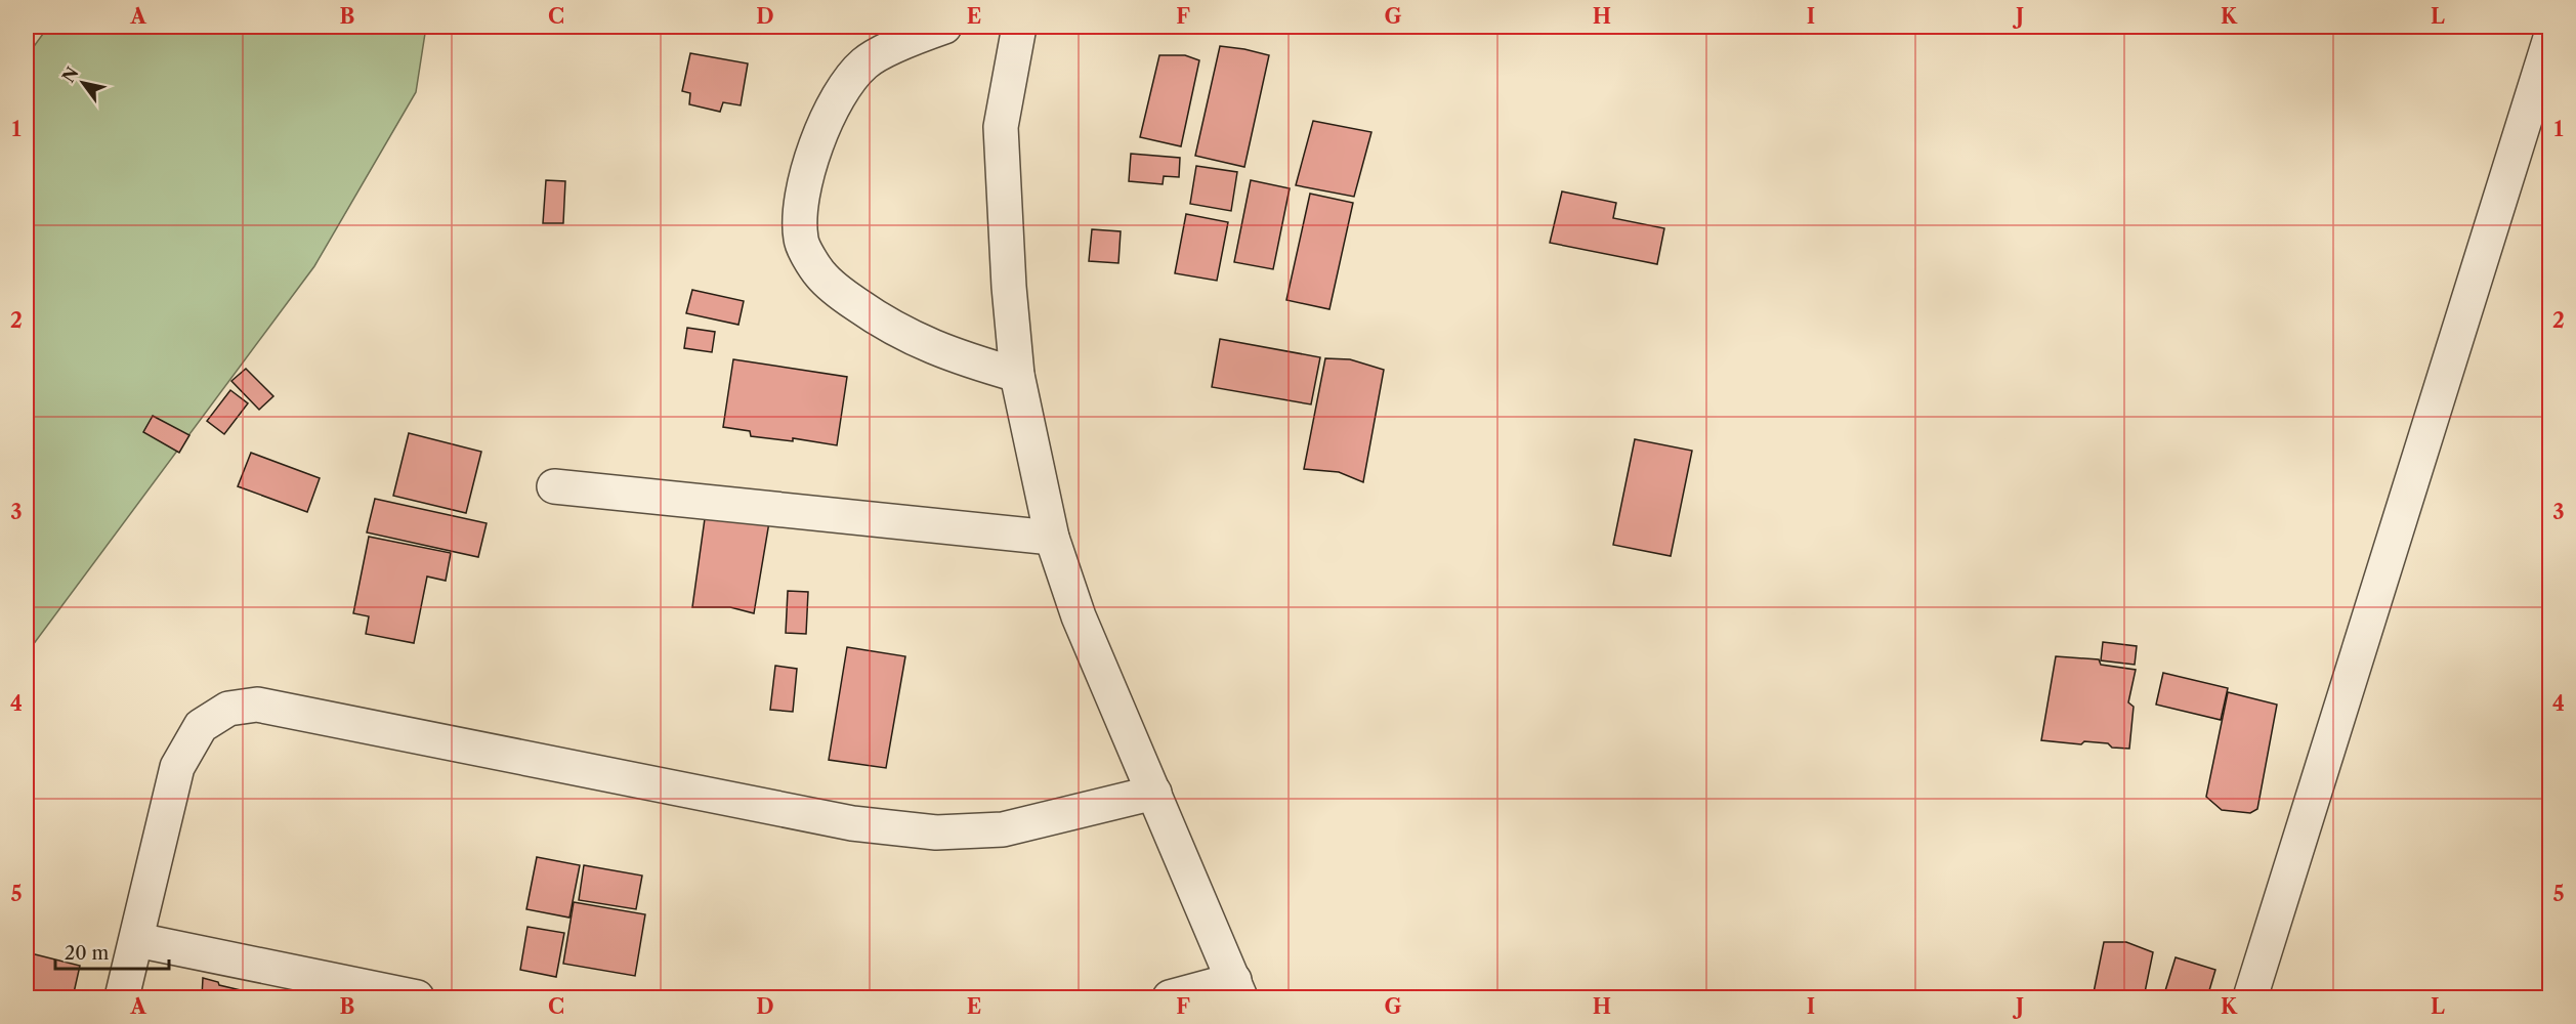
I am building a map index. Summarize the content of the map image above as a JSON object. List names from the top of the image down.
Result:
{
  "scale_bar": "20 m",
  "north": "top left",
  "grid": {
    "columns": [
      "A",
      "B",
      "C",
      "D",
      "E",
      "F",
      "G",
      "H",
      "I",
      "J",
      "K",
      "L"
    ],
    "rows": [
      "1",
      "2",
      "3",
      "4",
      "5"
    ]
  }
}
